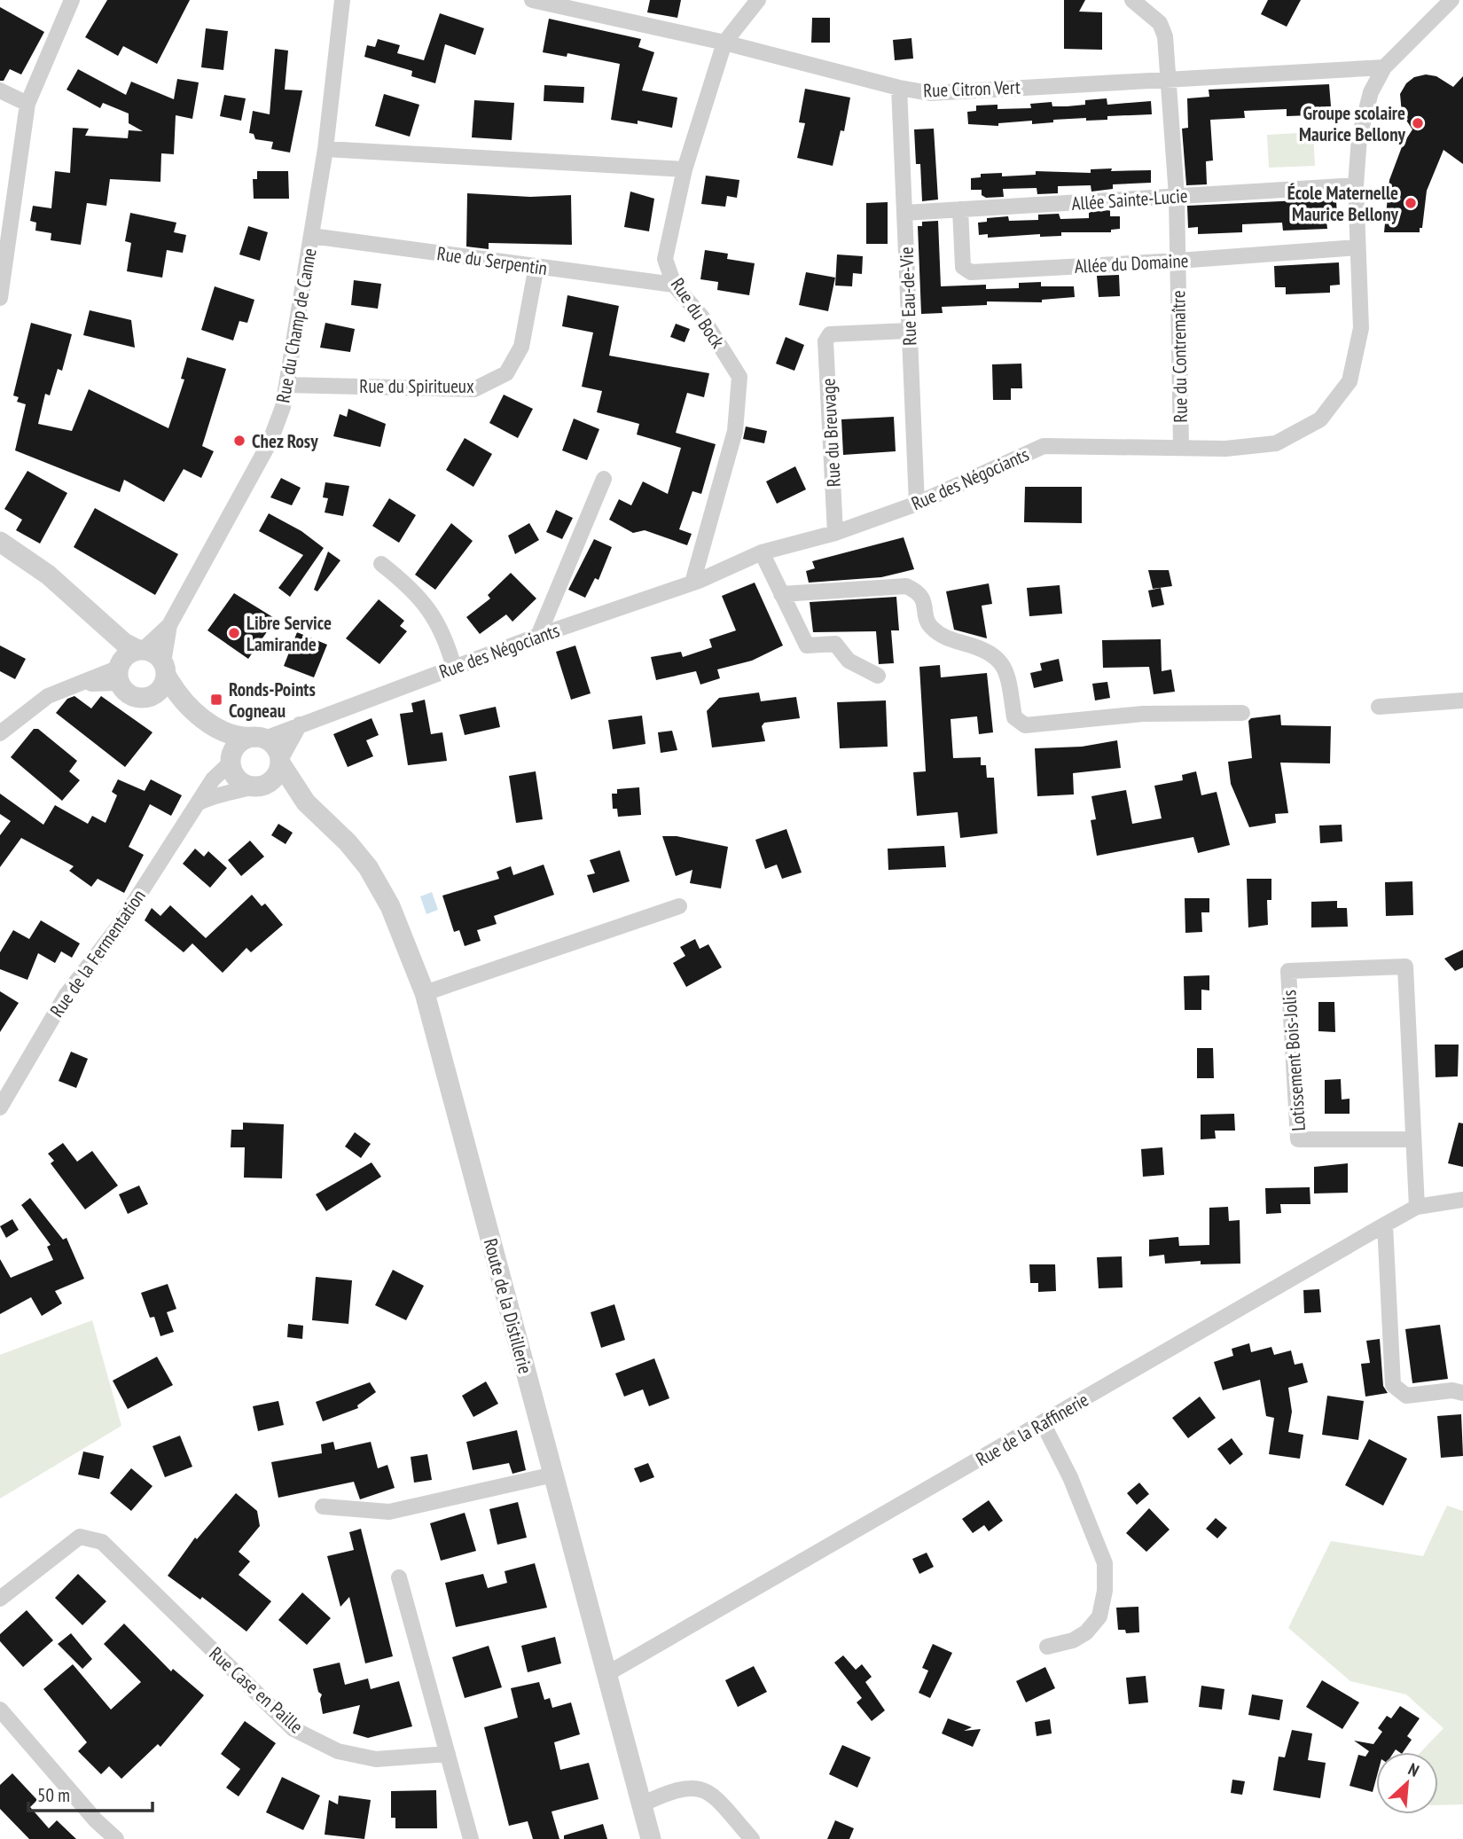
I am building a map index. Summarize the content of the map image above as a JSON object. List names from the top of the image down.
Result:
{
  "streets": {
    "street": [
      "Rue Citron Vert",
      "Allée Sainte-Lucie",
      "Rue du Serpentin",
      "Allée du Domaine",
      "Rue Eau-de-Vie",
      "Rue du Bock",
      "Rue du Champ de Canne",
      "Rue du Contremaître",
      "Rue du Spiritueux",
      "Rue du Breuvage",
      "Rue des Négociants",
      "Rue de la Fermentation",
      "Lotissement Bois-Jolis",
      "Route de la Distillerie",
      "Rue de la Raffinerie",
      "Rue Case en Paille"
    ]
  },
  "crossings": [
    ["Rue Citron Vert", "Rue Eau-de-Vie"],
    ["Rue Citron Vert", "Rue du Bock"],
    ["Rue Citron Vert", "Rue du Contremaître"],
    ["Rue Citron Vert", "Rue des Négociants"],
    ["Allée Sainte-Lucie", "Allée du Domaine"],
    ["Allée Sainte-Lucie", "Rue Eau-de-Vie"],
    ["Allée Sainte-Lucie", "Rue du Contremaître"],
    ["Allée Sainte-Lucie", "Rue des Négociants"],
    ["Rue du Serpentin", "Rue du Bock"],
    ["Rue du Serpentin", "Rue du Champ de Canne"],
    ["Rue du Serpentin", "Rue du Spiritueux"],
    ["Allée du Domaine", "Rue du Contremaître"],
    ["Allée du Domaine", "Rue des Négociants"],
    ["Rue Eau-de-Vie", "Rue du Breuvage"],
    ["Rue Eau-de-Vie", "Rue des Négociants"],
    ["Rue du Bock", "Rue des Négociants"],
    ["Rue du Champ de Canne", "Rue du Spiritueux"],
    ["Rue du Contremaître", "Rue des Négociants"],
    ["Rue du Breuvage", "Rue des Négociants"],
    ["Rue des Négociants", "Rue de la Fermentation"],
    ["Rue des Négociants", "Route de la Distillerie"],
    ["Rue de la Fermentation", "Route de la Distillerie"],
    ["Lotissement Bois-Jolis", "Rue de la Raffinerie"],
    ["Route de la Distillerie", "Rue de la Raffinerie"]
  ],
  "places": {
    "other": [
      "Groupe scolaire Maurice Bellony",
      "École Maternelle Maurice Bellony",
      "Chez Rosy",
      "Libre Service Lamirande"
    ],
    "transit": ["Ronds-Points Cogneau"]
  },
  "scale_bar": "50 m",
  "north": "top right"
}
